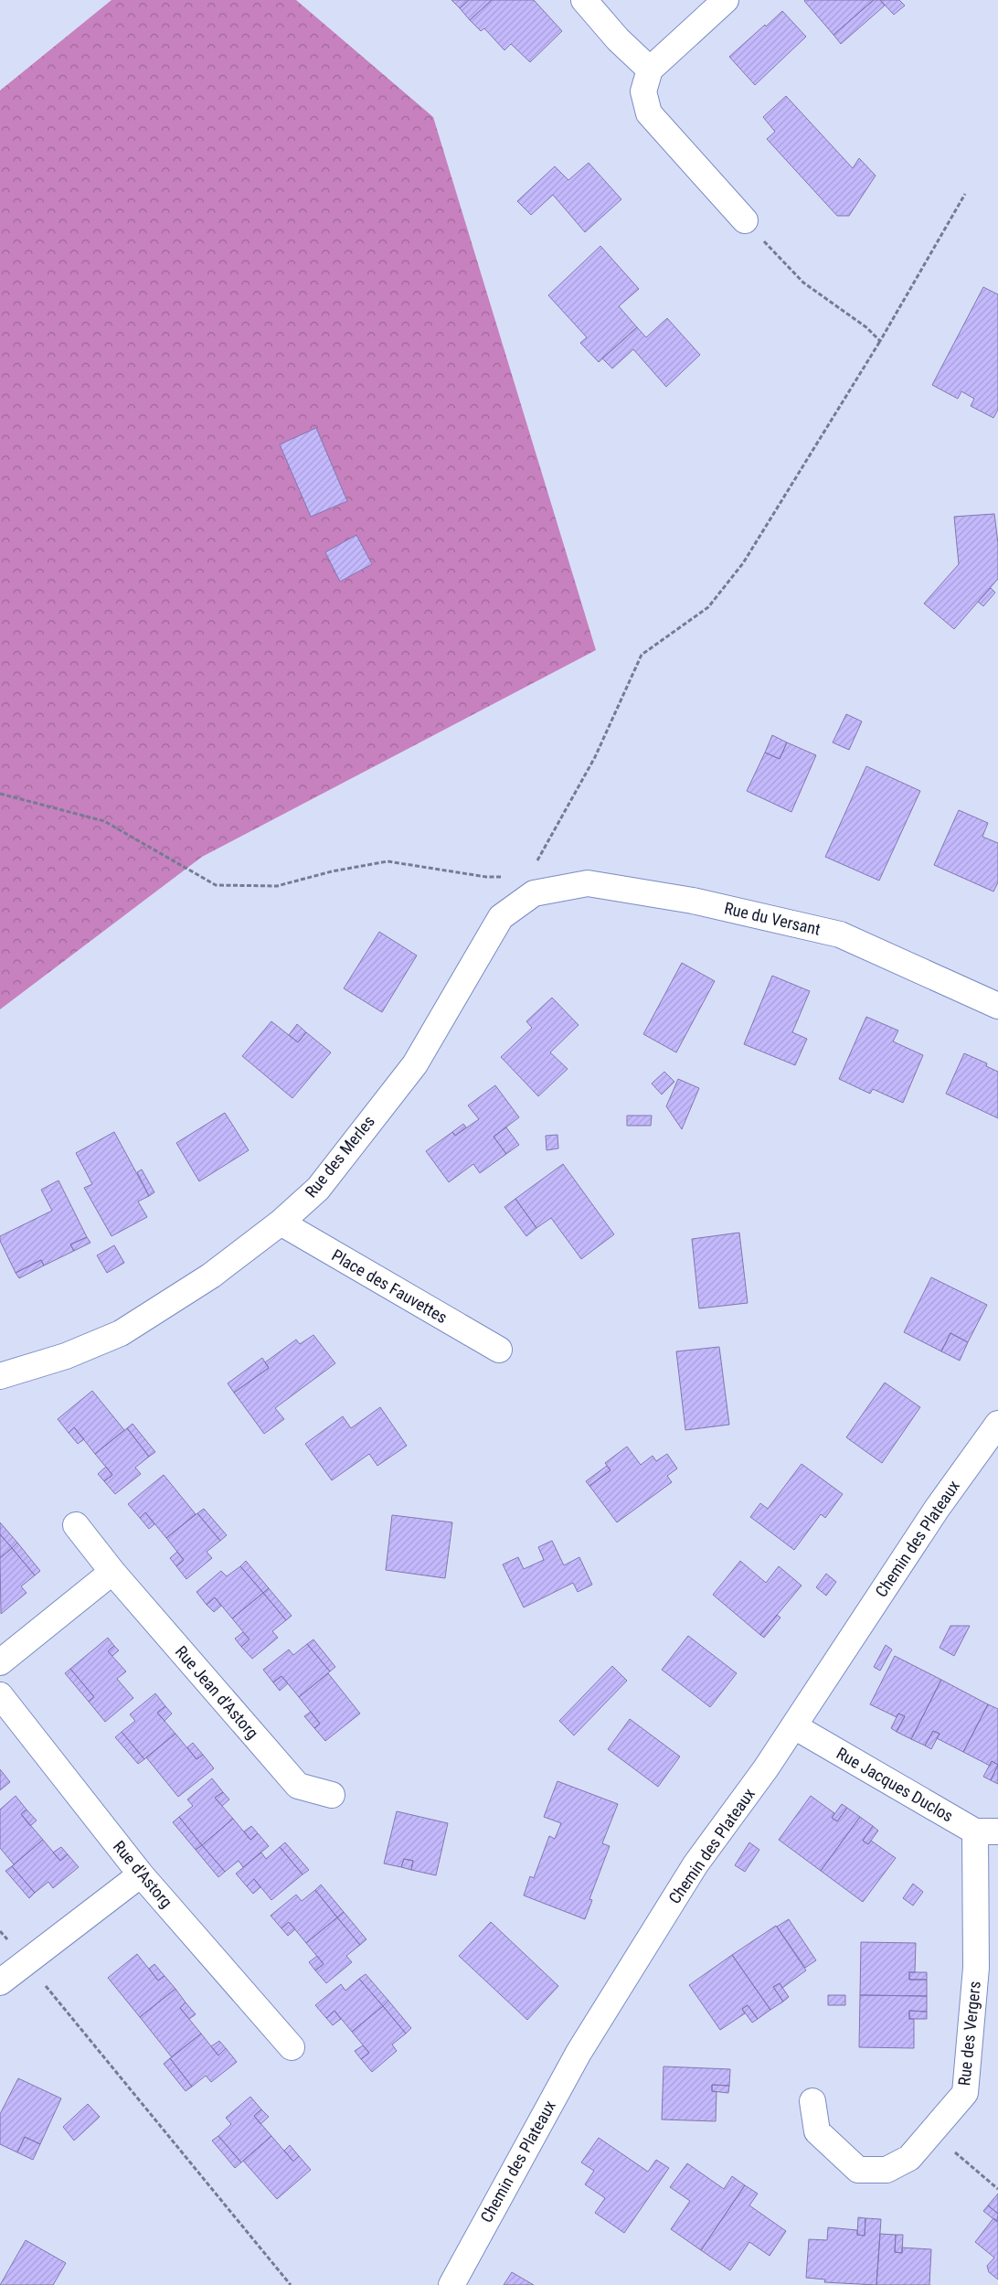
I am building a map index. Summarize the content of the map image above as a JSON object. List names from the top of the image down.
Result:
{
  "streets": {
    "street": [
      "Rue du Versant",
      "Rue des Merles",
      "Place des Fauvettes",
      "Chemin des Plateaux",
      "Rue Jean d'Astorg",
      "Rue Jacques Duclos",
      "Rue d'Astorg",
      "Rue des Vergers"
    ]
  },
  "crossings": [
    ["Rue du Versant", "Rue des Merles"],
    ["Rue des Merles", "Place des Fauvettes"],
    ["Chemin des Plateaux", "Rue Jacques Duclos"],
    ["Rue Jacques Duclos", "Rue des Vergers"]
  ]
}
